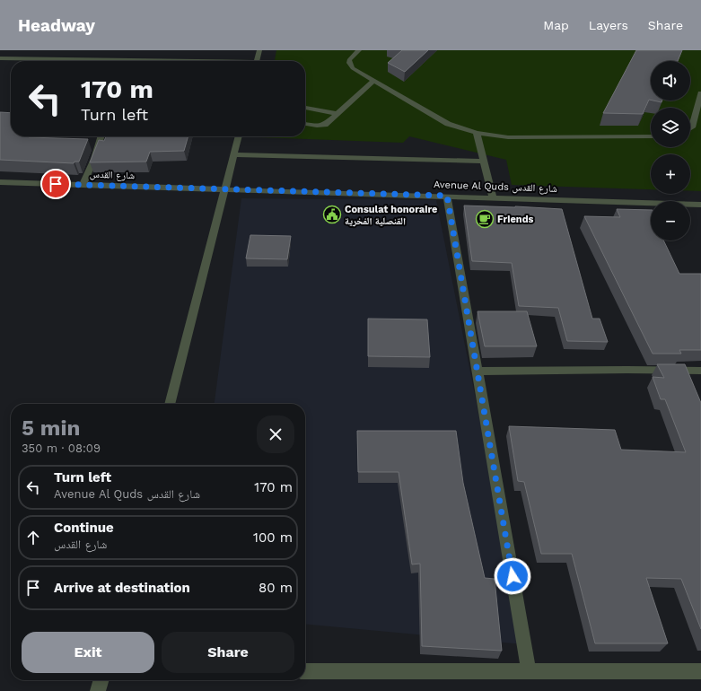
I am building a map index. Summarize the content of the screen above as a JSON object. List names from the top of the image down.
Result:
{
  "streets": {
    "street": ["شارع القدس", "Avenue Al Quds شارع القدس"]
  },
  "crossings": [
    ["شارع القدس", "Avenue Al Quds شارع القدس"]
  ],
  "places": {
    "public building": ["Consulat honoraire القنصلية الفخرية"],
    "cafe": ["Friends"]
  },
  "page": {
    "header": "Headway",
    "nav": ["Map", "Layers", "Share"],
    "map_buttons": ["+", "−"],
    "turn": ["170 m", "Turn left"],
    "heading": ["5 min", "350 m · 08:09"],
    "list": [
      {
        "name": "Turn left",
        "note": "Avenue Al Quds شارع القدس",
        "value": "170 m"
      },
      {
        "name": "Continue",
        "note": "شارع القدس",
        "value": "100 m"
      },
      {
        "name": "Arrive at destination",
        "value": "80 m"
      }
    ],
    "buttons": ["Exit", "Share"]
  }
}
